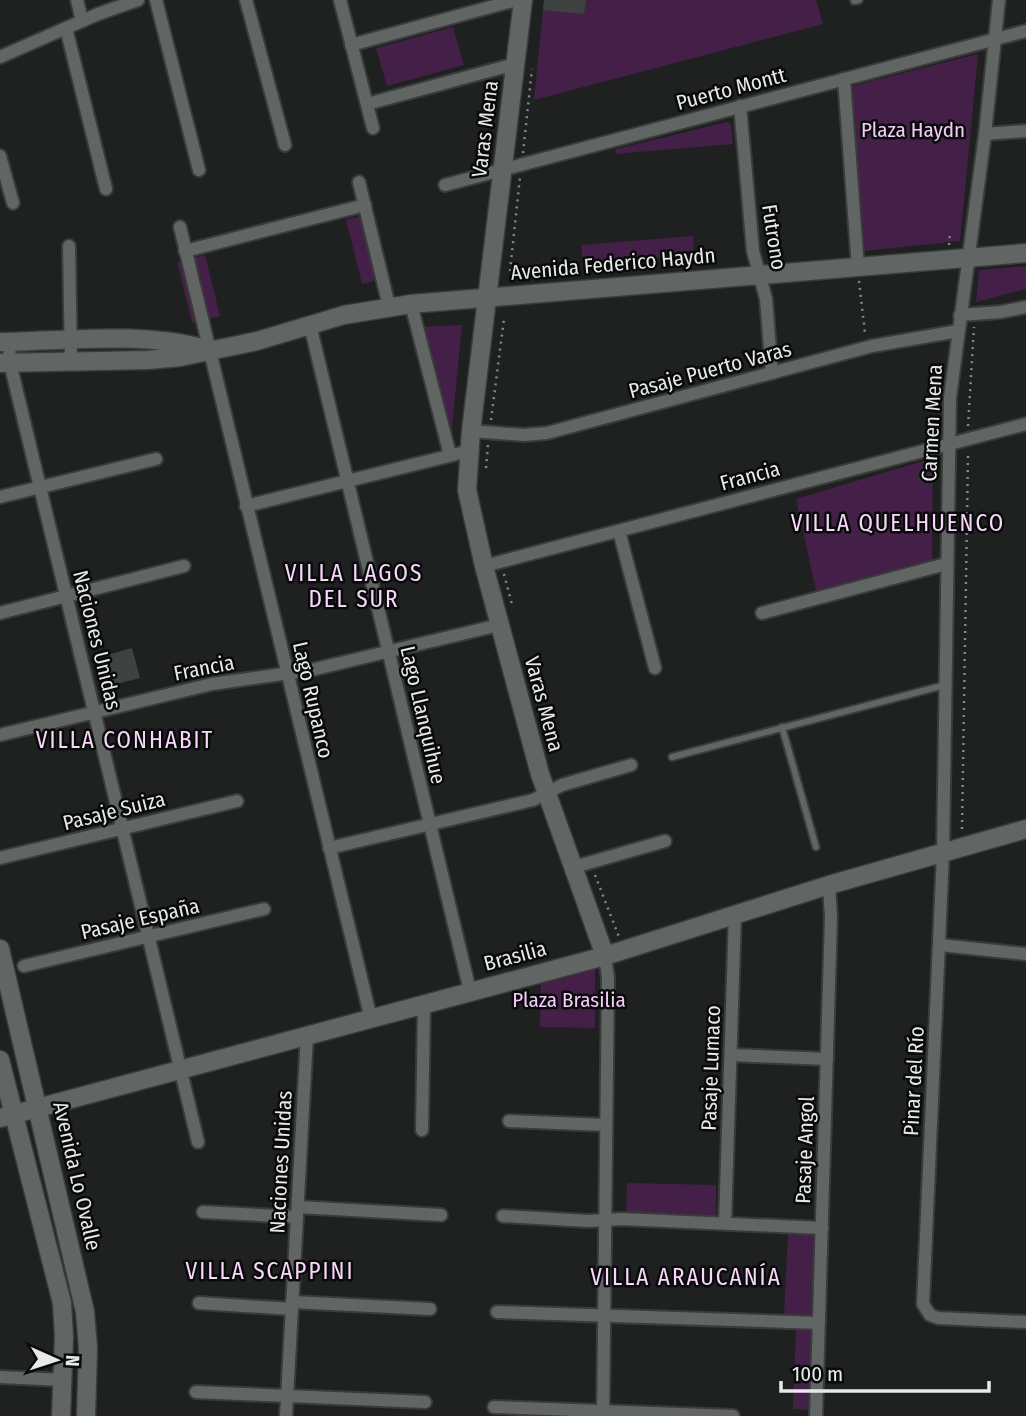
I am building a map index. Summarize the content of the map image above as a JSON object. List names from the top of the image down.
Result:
{
  "streets": {
    "street": [
      "Puerto Montt",
      "Varas Mena",
      "Futrono",
      "Avenida Federico Haydn",
      "Pasaje Puerto Varas",
      "Carmen Mena",
      "Francia",
      "Naciones Unidas",
      "Lago Rupanco",
      "Lago Llanquihue",
      "Pasaje Suiza",
      "Pasaje España",
      "Brasilia",
      "Pasaje Lumaco",
      "Pinar del Río",
      "Pasaje Angol",
      "Avenida Lo Ovalle"
    ]
  },
  "crossings": [
    ["Puerto Montt", "Varas Mena"],
    ["Puerto Montt", "Futrono"],
    ["Puerto Montt", "Carmen Mena"],
    ["Varas Mena", "Avenida Federico Haydn"],
    ["Varas Mena", "Pasaje Puerto Varas"],
    ["Varas Mena", "Francia"],
    ["Varas Mena", "Brasilia"],
    ["Futrono", "Avenida Federico Haydn"],
    ["Futrono", "Pasaje Puerto Varas"],
    ["Avenida Federico Haydn", "Carmen Mena"],
    ["Avenida Federico Haydn", "Naciones Unidas"],
    ["Avenida Federico Haydn", "Lago Rupanco"],
    ["Avenida Federico Haydn", "Lago Llanquihue"],
    ["Pasaje Puerto Varas", "Carmen Mena"],
    ["Carmen Mena", "Francia"],
    ["Carmen Mena", "Brasilia"],
    ["Carmen Mena", "Pinar del Río"],
    ["Francia", "Naciones Unidas"],
    ["Francia", "Lago Rupanco"],
    ["Francia", "Lago Llanquihue"],
    ["Naciones Unidas", "Pasaje Suiza"],
    ["Naciones Unidas", "Pasaje España"],
    ["Naciones Unidas", "Brasilia"],
    ["Lago Rupanco", "Brasilia"],
    ["Lago Llanquihue", "Brasilia"],
    ["Brasilia", "Pasaje Lumaco"],
    ["Brasilia", "Pinar del Río"],
    ["Brasilia", "Pasaje Angol"],
    ["Brasilia", "Avenida Lo Ovalle"]
  ],
  "districts": [
    "VILLA QUELHUENCO",
    "VILLA LAGOS DEL SUR",
    "VILLA CONHABIT",
    "VILLA SCAPPINI",
    "VILLA ARAUCANÍA"
  ],
  "parks": ["Plaza Haydn", "Plaza Brasilia"],
  "scale_bar": "100 m",
  "north": "right"
}
